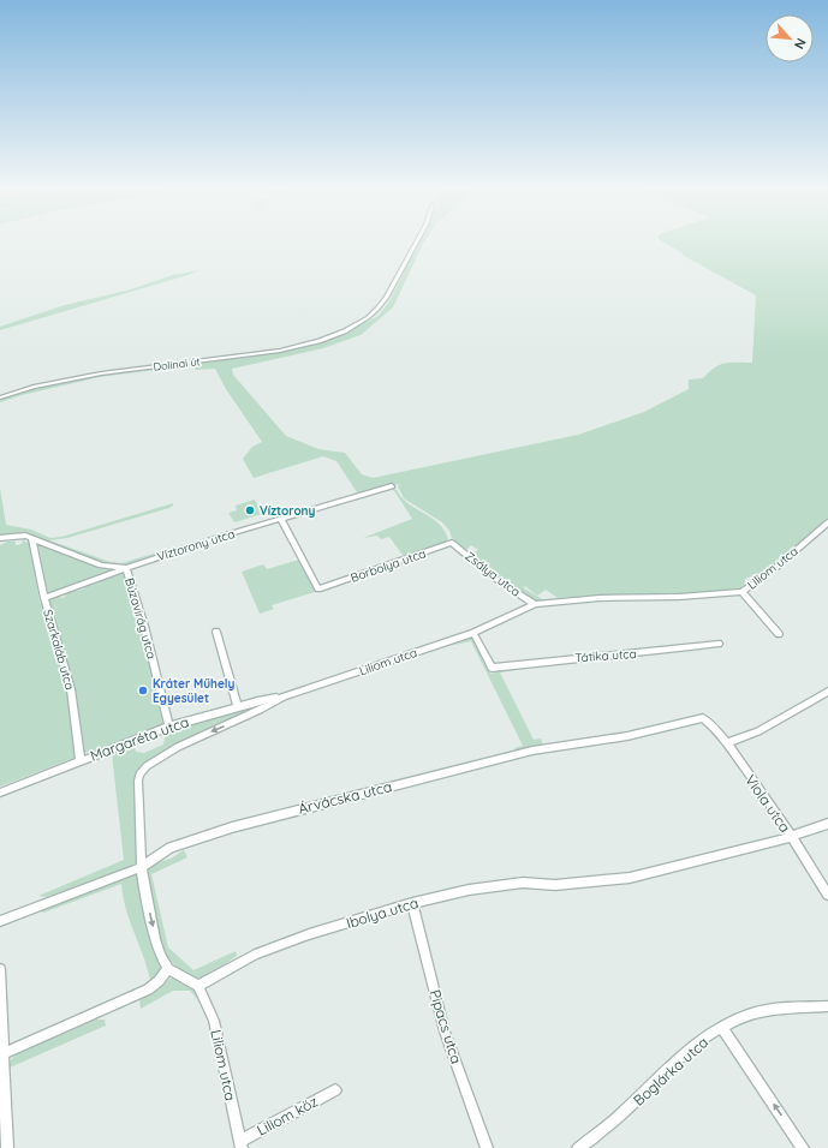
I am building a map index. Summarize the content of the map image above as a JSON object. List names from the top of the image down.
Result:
{
  "streets": {
    "street": [
      "Dolinai út",
      "Víztorony utca",
      "Borbolya utca",
      "Liliom utca",
      "Zsálya utca",
      "Búzavirág utca",
      "Szarkaláb utca",
      "Tátika utca",
      "Margaréta utca",
      "Árvácska utca",
      "Viola utca",
      "Ibolya utca",
      "Pipacs utca",
      "Boglárka utca",
      "Liliom köz"
    ]
  },
  "crossings": [
    ["Víztorony utca", "Borbolya utca"],
    ["Víztorony utca", "Búzavirág utca"],
    ["Víztorony utca", "Szarkaláb utca"],
    ["Borbolya utca", "Zsálya utca"],
    ["Liliom utca", "Zsálya utca"],
    ["Liliom utca", "Tátika utca"],
    ["Liliom utca", "Margaréta utca"],
    ["Liliom utca", "Árvácska utca"],
    ["Liliom utca", "Ibolya utca"],
    ["Liliom utca", "Liliom köz"],
    ["Búzavirág utca", "Margaréta utca"],
    ["Szarkaláb utca", "Margaréta utca"],
    ["Árvácska utca", "Viola utca"],
    ["Viola utca", "Ibolya utca"],
    ["Ibolya utca", "Pipacs utca"]
  ],
  "places": ["Víztorony", "Kráter Műhely Egyesület"],
  "north": "bottom right"
}
